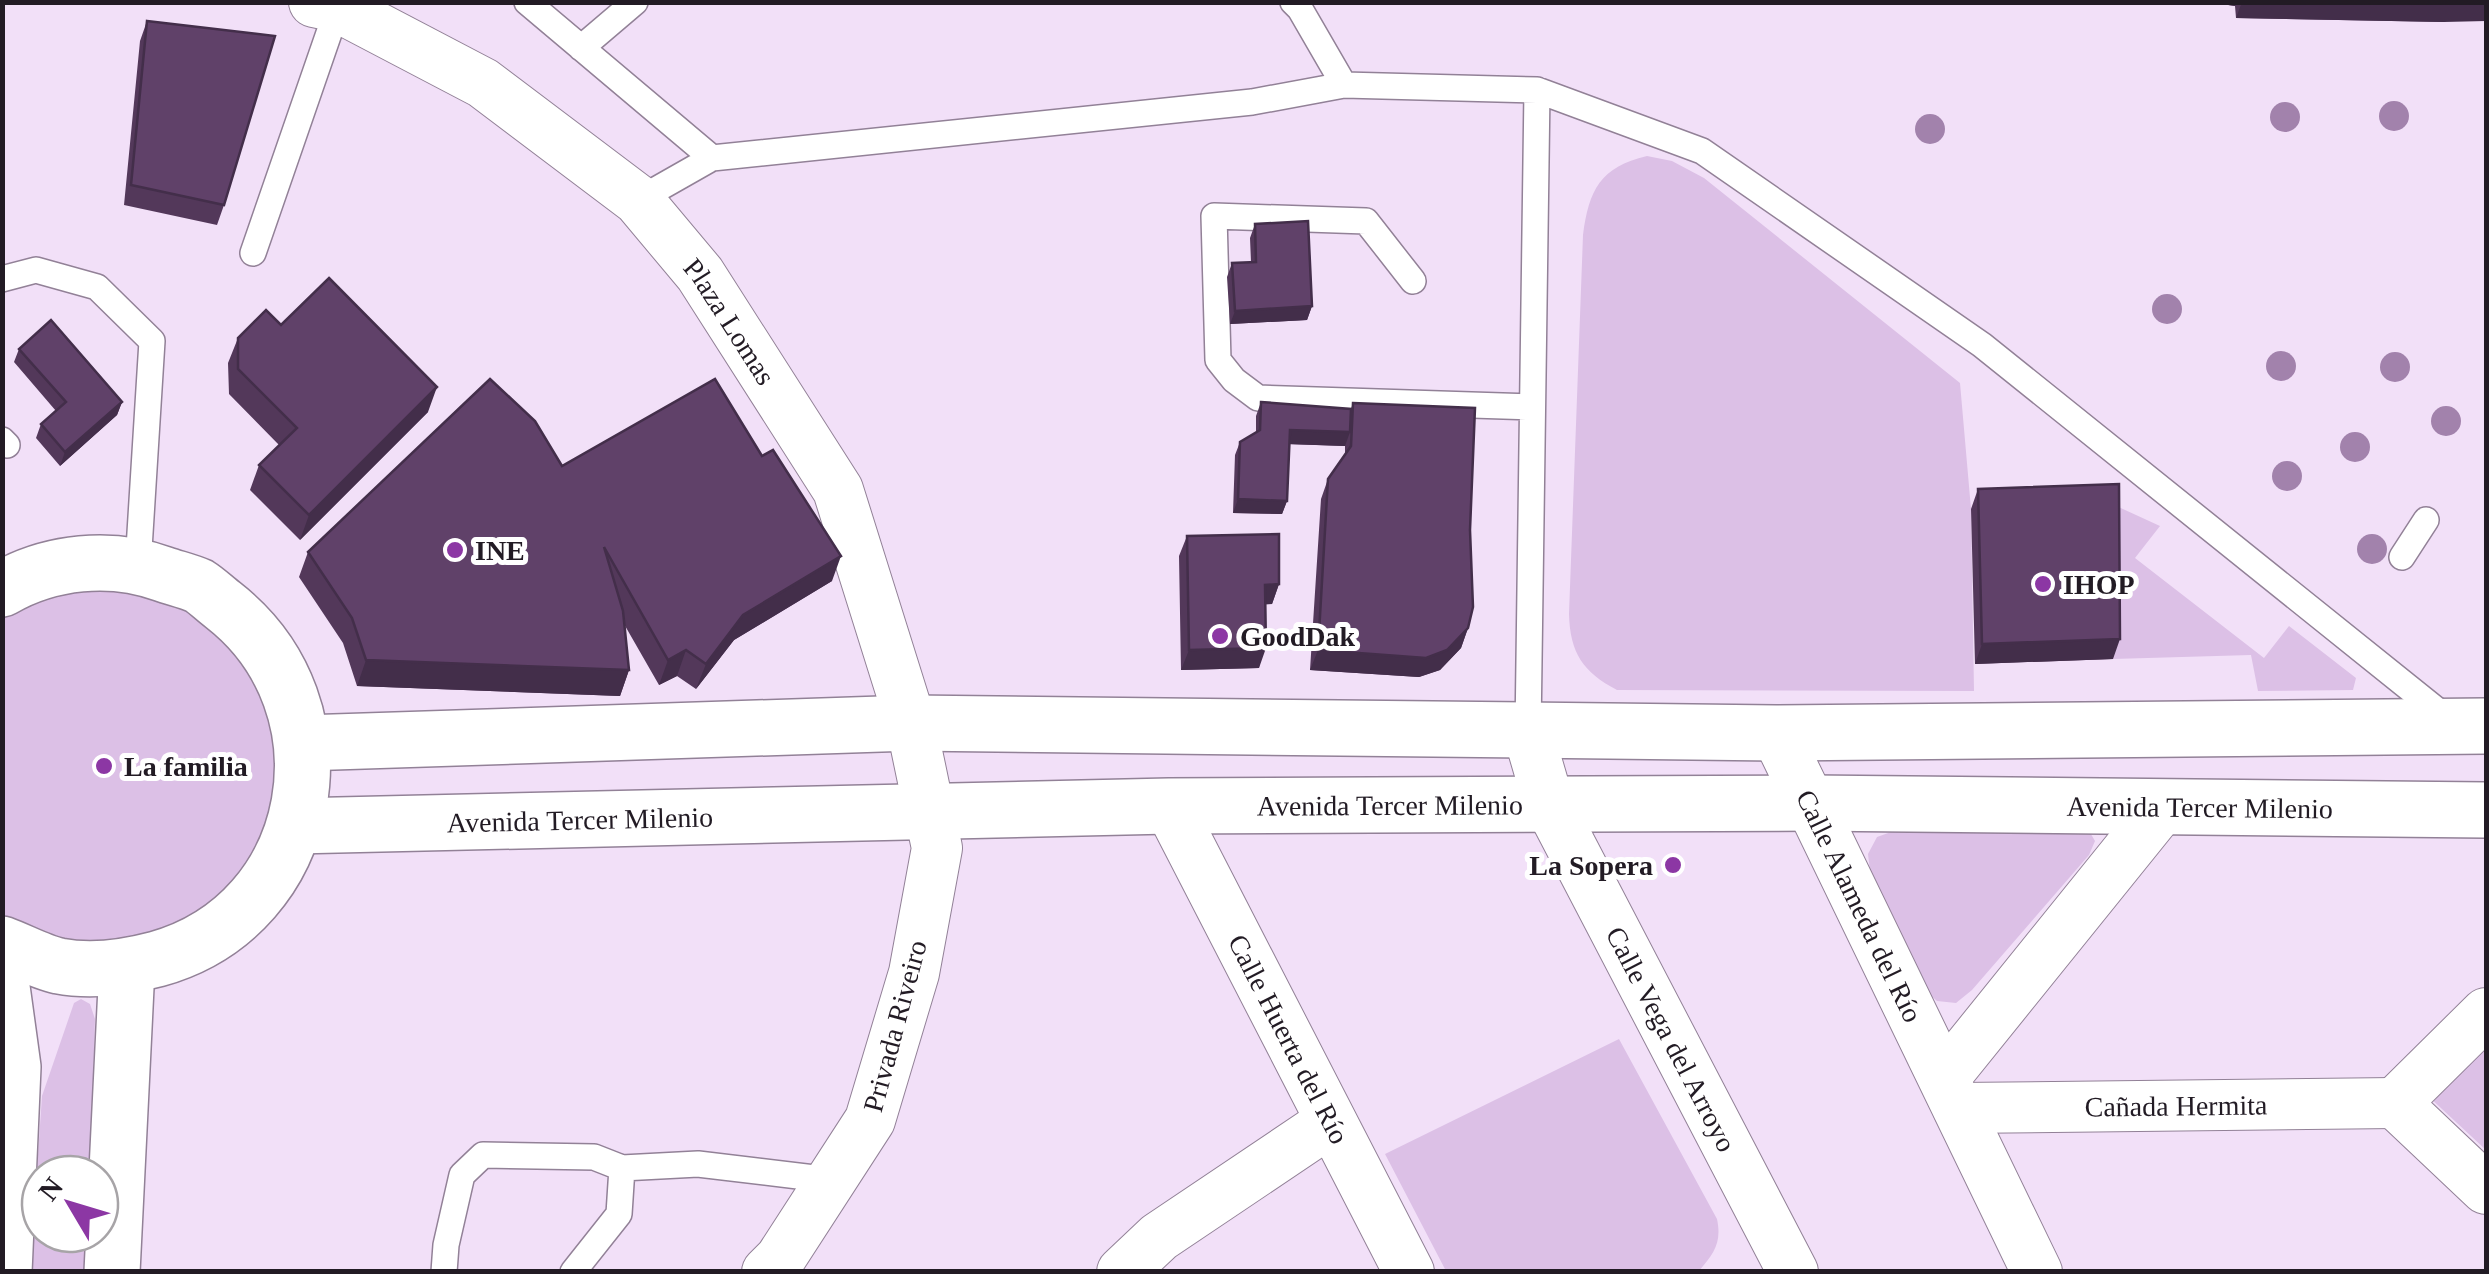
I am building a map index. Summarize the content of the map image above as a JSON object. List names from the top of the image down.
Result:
{
  "streets": {
    "street": [
      "Plaza Lomas",
      "Avenida Tercer Milenio",
      "Calle Alameda del Río",
      "Privada Riveiro",
      "Calle Vega del Arroyo",
      "Calle Huerta del Río",
      "Cañada Hermita"
    ]
  },
  "crossings": [
    ["Plaza Lomas", "Avenida Tercer Milenio"],
    ["Plaza Lomas", "Privada Riveiro"],
    ["Avenida Tercer Milenio", "Calle Alameda del Río"],
    ["Avenida Tercer Milenio", "Privada Riveiro"],
    ["Avenida Tercer Milenio", "Calle Vega del Arroyo"],
    ["Avenida Tercer Milenio", "Calle Huerta del Río"],
    ["Calle Alameda del Río", "Cañada Hermita"]
  ],
  "places": [
    "INE",
    "IHOP",
    "GoodDak",
    "La familia",
    "La Sopera"
  ],
  "north": "top left"
}
